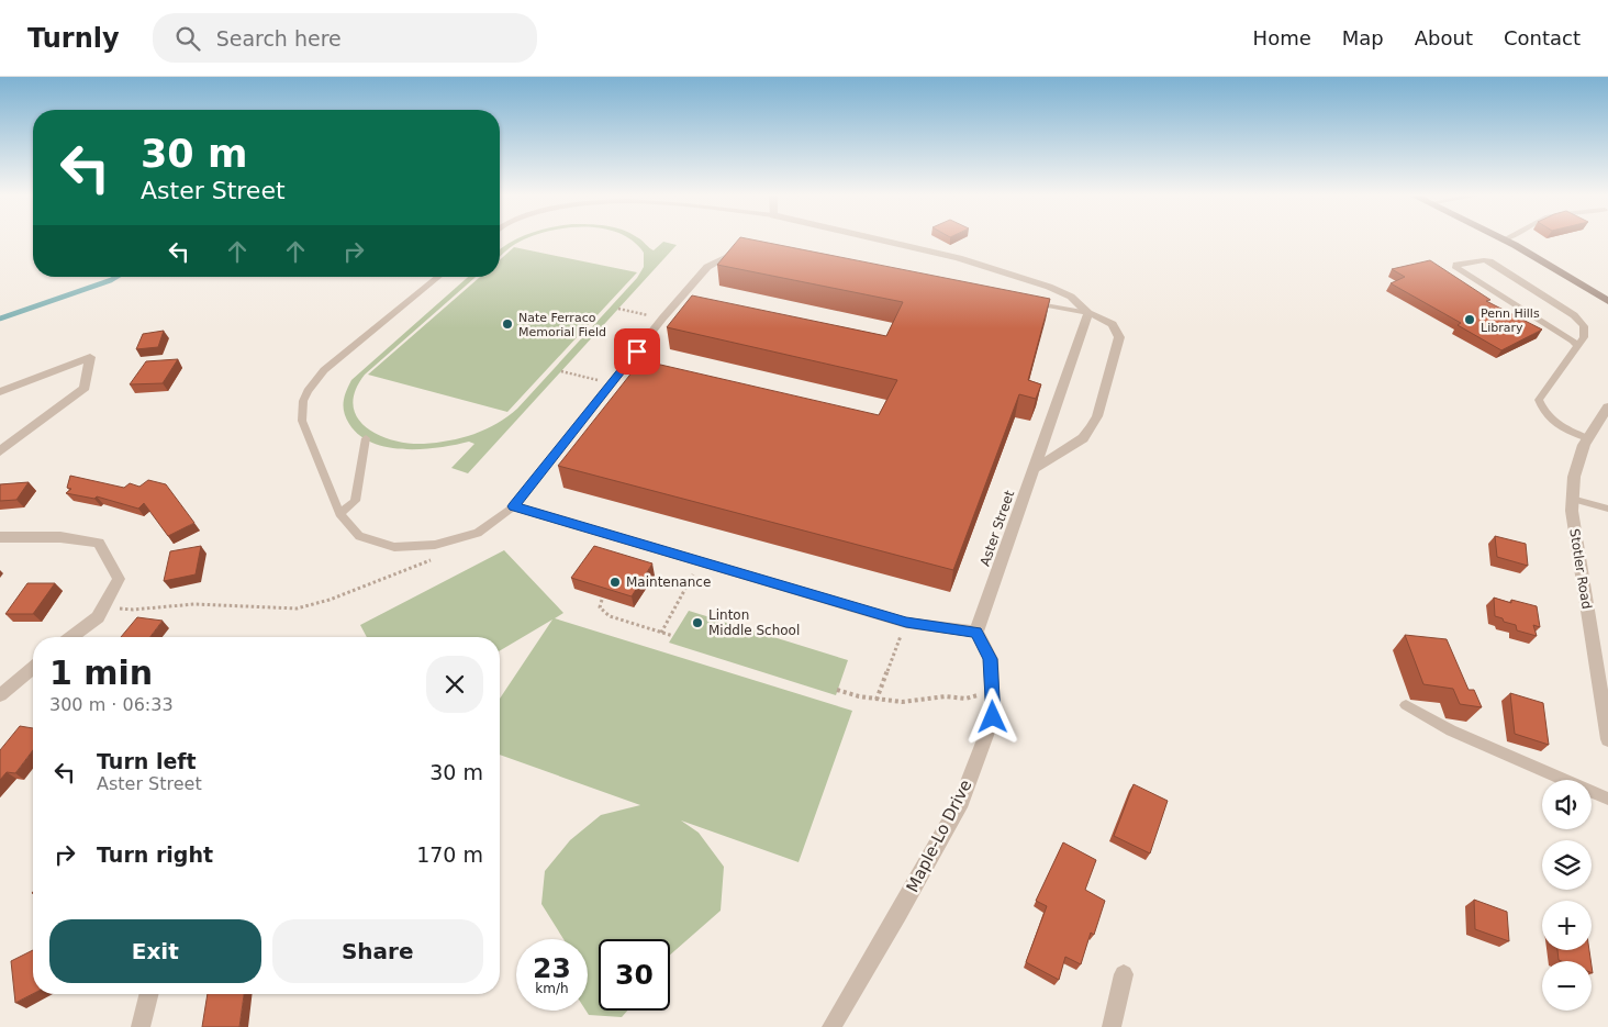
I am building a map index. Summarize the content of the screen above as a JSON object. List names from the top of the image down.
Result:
{
  "streets": {
    "street": ["Aster Street", "Stotler Road", "Maple-Lo Drive"]
  },
  "crossings": [
    ["Aster Street", "Maple-Lo Drive"]
  ],
  "places": [
    "Penn Hills Library",
    "Nate Ferraco Memorial Field",
    "Maintenance",
    "Linton Middle School"
  ],
  "page": {
    "header": "Turnly",
    "search": "Search here",
    "nav": [
      "Home",
      "Map",
      "About",
      "Contact"
    ],
    "turn": ["30 m", "Aster Street"],
    "heading": ["1 min", "300 m · 06:33"],
    "list": [
      {
        "name": "Turn left",
        "note": "Aster Street",
        "value": "30 m"
      },
      {
        "name": "Turn right",
        "value": "170 m"
      }
    ],
    "map_buttons": ["+", "−"],
    "buttons": ["Exit", "Share"],
    "speed": "23 km/h",
    "limit": "30"
  }
}
